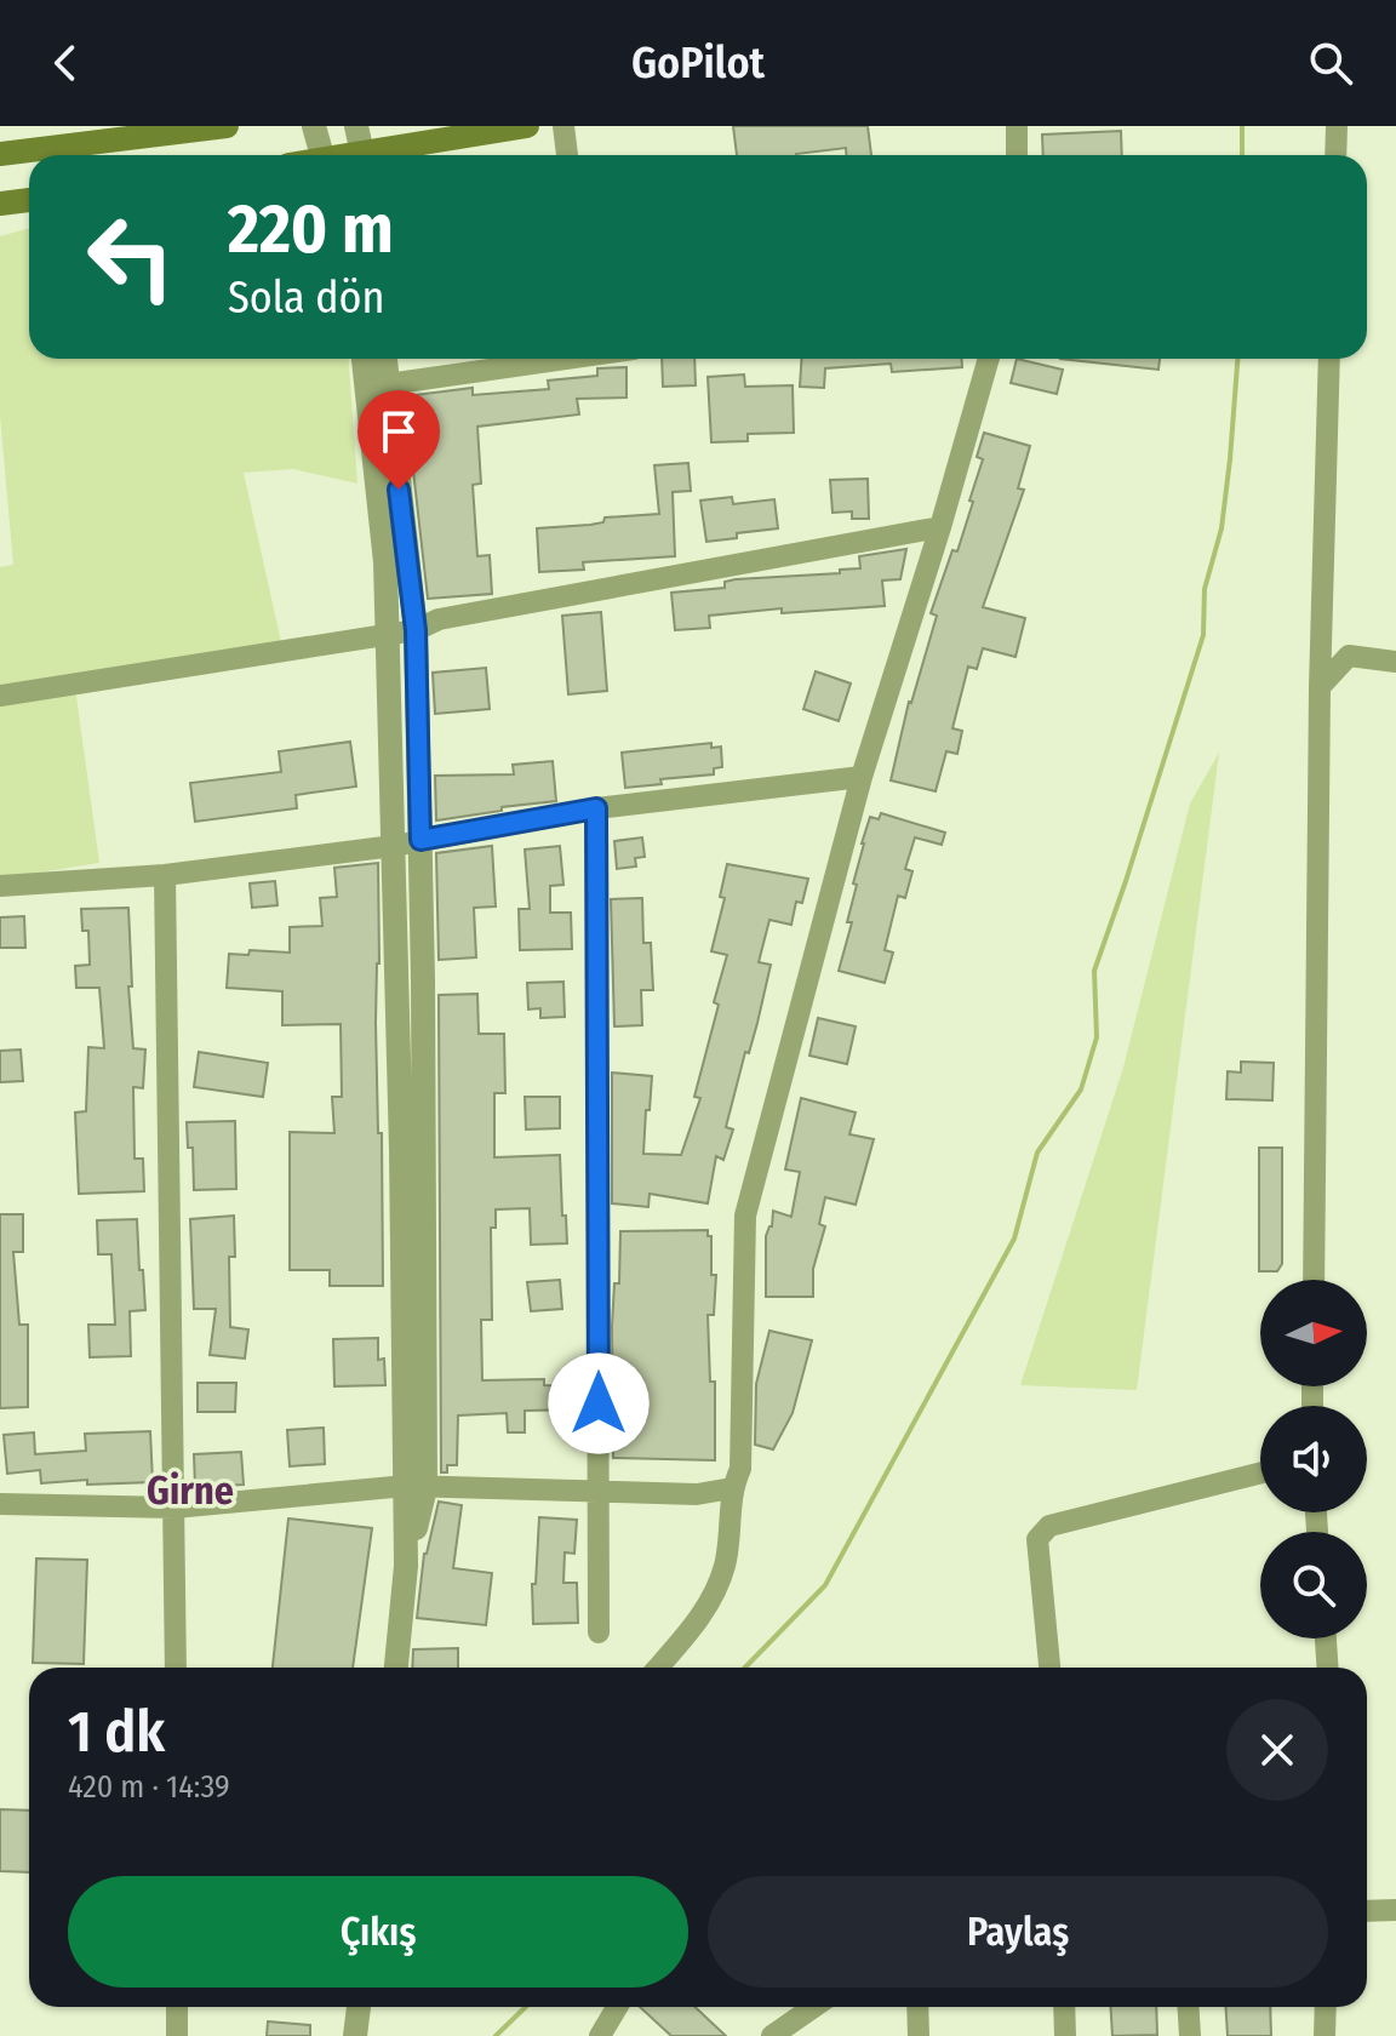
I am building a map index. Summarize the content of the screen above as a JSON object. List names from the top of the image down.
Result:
{
  "districts": ["Girne"],
  "north": "right",
  "page": {
    "header": "GoPilot",
    "turn": ["220 m", "Sola dön"],
    "heading": ["1 dk", "420 m · 14:39"],
    "buttons": ["Çıkış", "Paylaş"]
  }
}
